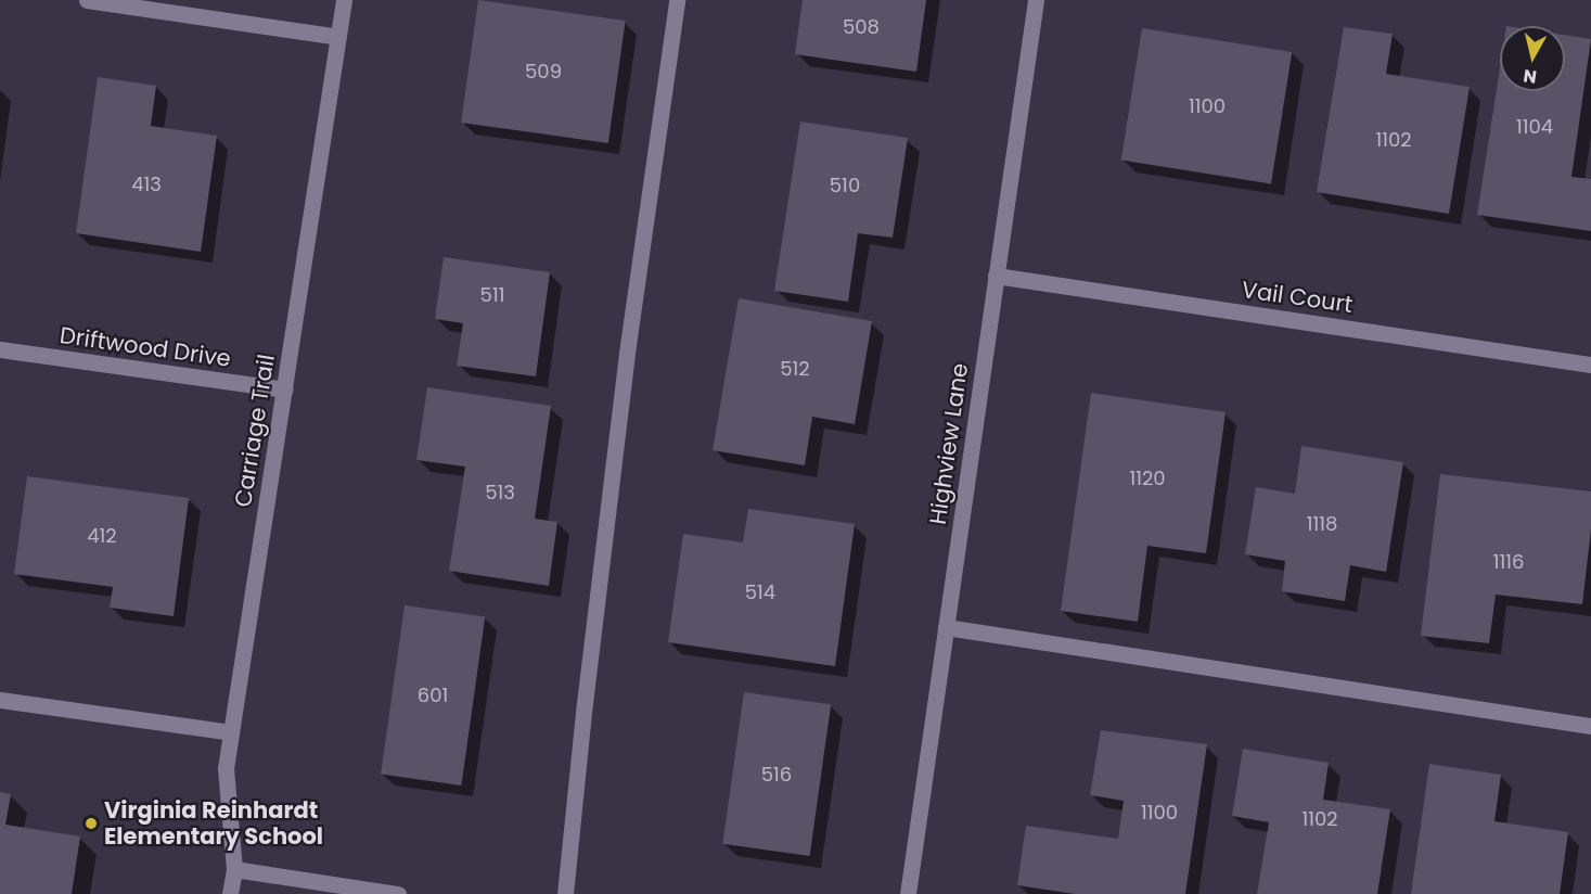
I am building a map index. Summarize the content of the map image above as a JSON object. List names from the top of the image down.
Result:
{
  "streets": {
    "street": [
      "Vail Court",
      "Driftwood Drive",
      "Carriage Trail",
      "Highview Lane"
    ]
  },
  "crossings": [
    ["Vail Court", "Highview Lane"],
    ["Driftwood Drive", "Carriage Trail"]
  ],
  "places": ["Virginia Reinhardt Elementary School"],
  "house_numbers": [
    "508",
    "509",
    "1100",
    "1104",
    "1102",
    "413",
    "510",
    "511",
    "512",
    "1120",
    "513",
    "1118",
    "412",
    "1116",
    "514",
    "601",
    "516",
    "1100",
    "1102"
  ],
  "north": "bottom"
}
